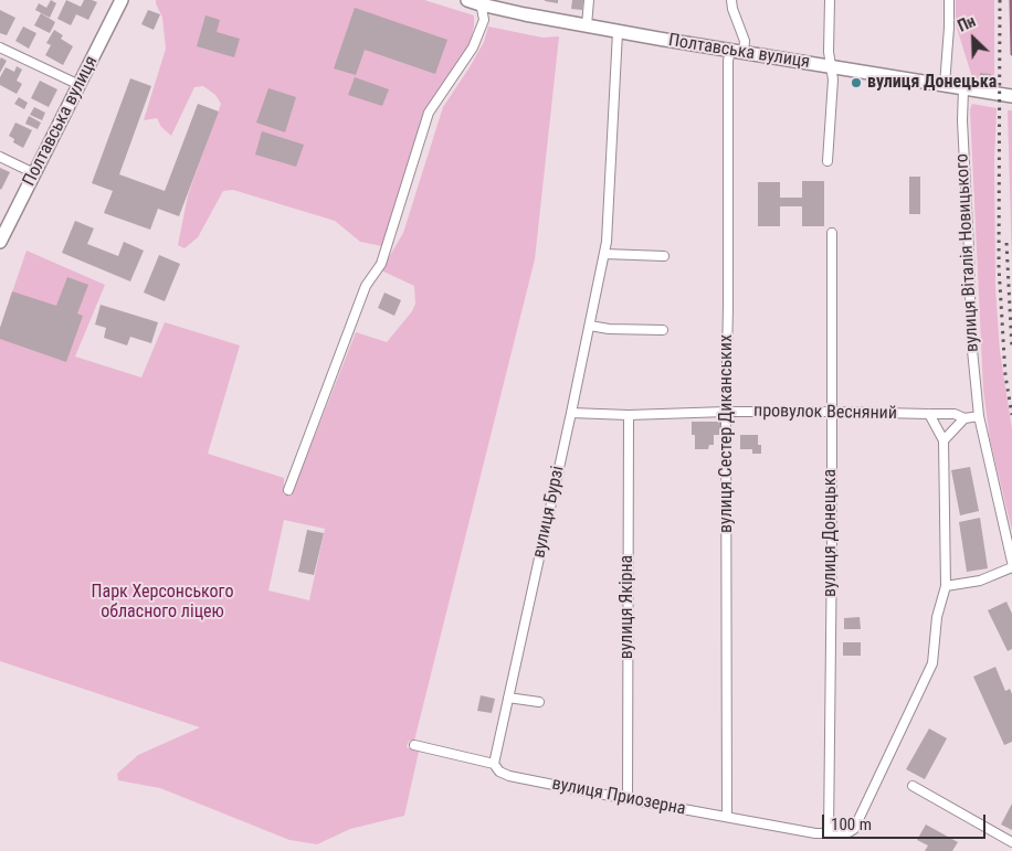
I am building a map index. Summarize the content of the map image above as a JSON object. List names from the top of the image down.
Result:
{
  "streets": {
    "main road": ["Полтавська вулиця"],
    "street": [
      "вулиця Віталія Новицького",
      "провулок Весняний",
      "вулиця Сестер Диканських",
      "вулиця Бурзі",
      "вулиця Донецька",
      "вулиця Якірна",
      "вулиця Приозерна"
    ]
  },
  "crossings": [
    ["Полтавська вулиця", "вулиця Віталія Новицького"],
    ["Полтавська вулиця", "вулиця Сестер Диканських"],
    ["Полтавська вулиця", "вулиця Бурзі"],
    ["вулиця Віталія Новицького", "провулок Весняний"],
    ["провулок Весняний", "вулиця Сестер Диканських"],
    ["провулок Весняний", "вулиця Бурзі"],
    ["провулок Весняний", "вулиця Донецька"],
    ["провулок Весняний", "вулиця Якірна"],
    ["вулиця Сестер Диканських", "вулиця Приозерна"],
    ["вулиця Бурзі", "вулиця Приозерна"],
    ["вулиця Донецька", "вулиця Приозерна"],
    ["вулиця Якірна", "вулиця Приозерна"]
  ],
  "parks": ["Парк Херсонського обласного ліцею"],
  "places": ["вулиця Донецька"],
  "scale_bar": "100 m",
  "north": "top left"
}
